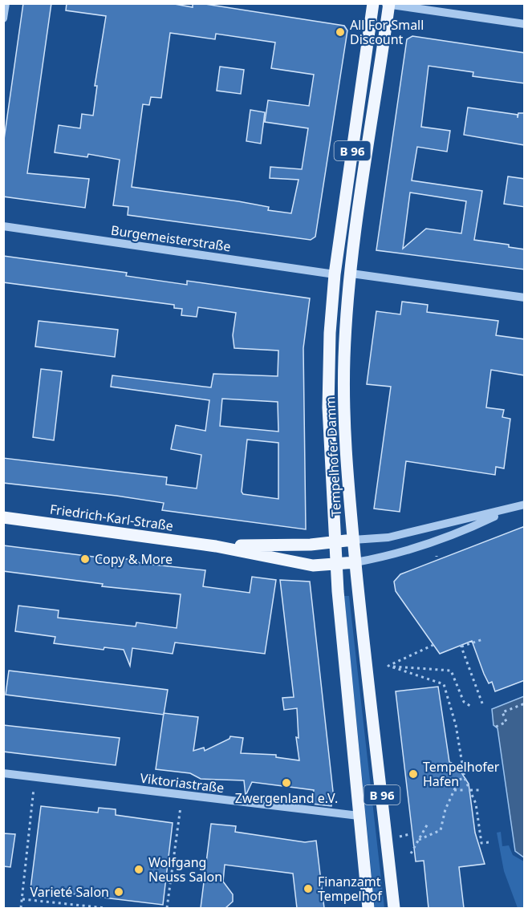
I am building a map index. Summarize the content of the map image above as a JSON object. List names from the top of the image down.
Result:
{
  "streets": {
    "main road": ["B 96", "Tempelhofer Damm", "Friedrich-Karl-Straße"],
    "street": ["Burgemeisterstraße", "Viktoriastraße"]
  },
  "crossings": [
    ["Burgemeisterstraße", "Tempelhofer Damm"],
    ["Tempelhofer Damm", "Friedrich-Karl-Straße"],
    ["Tempelhofer Damm", "Viktoriastraße"]
  ],
  "places": [
    "All For Small Discount",
    "Copy & More",
    "Tempelhofer Hafen",
    "Zwergenland e.V.",
    "Wolfgang Neuss Salon",
    "Finanzamt Tempelhof",
    "Varieté Salon"
  ]
}
